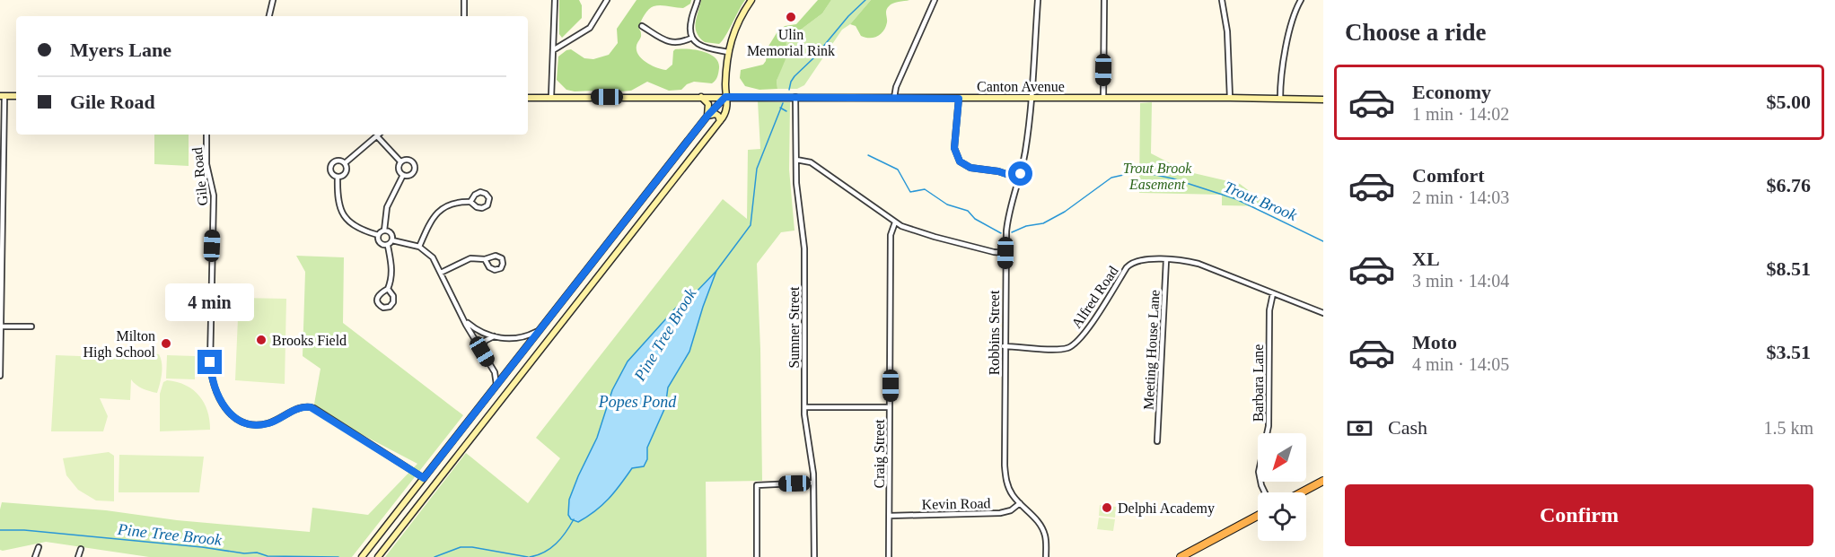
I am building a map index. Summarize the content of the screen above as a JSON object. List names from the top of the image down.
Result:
{
  "streets": {
    "main road": ["Canton Avenue"],
    "street": [
      "Gile Road",
      "Alfred Road",
      "Sumner Street",
      "Robbins Street",
      "Meeting House Lane",
      "Barbara Lane",
      "Craig Street",
      "Kevin Road"
    ]
  },
  "crossings": [
    ["Canton Avenue", "Sumner Street"],
    ["Canton Avenue", "Robbins Street"],
    ["Alfred Road", "Robbins Street"],
    ["Alfred Road", "Meeting House Lane"],
    ["Alfred Road", "Barbara Lane"],
    ["Robbins Street", "Kevin Road"],
    ["Craig Street", "Kevin Road"]
  ],
  "water": ["Trout Brook", "Pine Tree Brook", "Popes Pond"],
  "parks": ["Trout Brook Easement"],
  "places": [
    "Ulin Memorial Rink",
    "Brooks Field",
    "Milton High School",
    "Delphi Academy"
  ],
  "north": "bottom left",
  "page": {
    "heading": "Choose a ride",
    "banner": ["Myers Lane", "Gile Road"],
    "list": [
      {
        "name": "Economy",
        "note": "1 min · 14:02",
        "value": "$5.00"
      },
      {
        "name": "Comfort",
        "note": "2 min · 14:03",
        "value": "$6.76"
      },
      {
        "name": "XL",
        "note": "3 min · 14:04",
        "value": "$8.51"
      },
      {
        "name": "Moto",
        "note": "4 min · 14:05",
        "value": "$3.51"
      }
    ],
    "bubble": "4 min",
    "pay": ["Cash", "1.5 km"],
    "buttons": "Confirm"
  }
}
